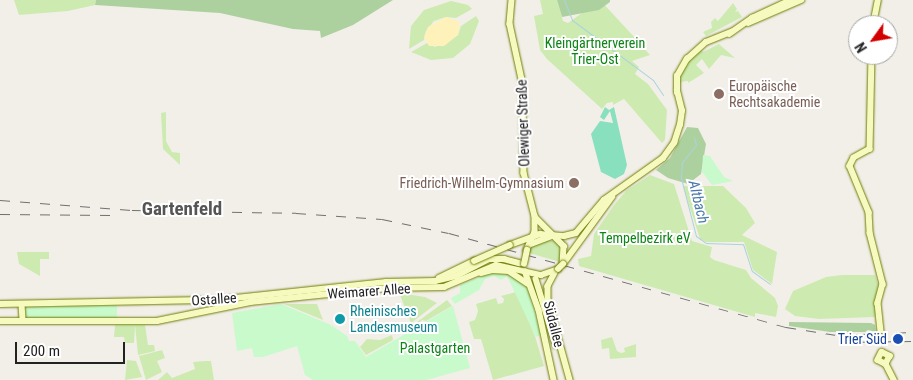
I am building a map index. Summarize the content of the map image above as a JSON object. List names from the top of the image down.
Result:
{
  "streets": {
    "main road": [
      "Olewiger Straße",
      "Weimarer Allee",
      "Ostallee",
      "Südallee"
    ]
  },
  "crossings": [
    ["Weimarer Allee", "Ostallee"],
    ["Weimarer Allee", "Südallee"],
    ["Ostallee", "Südallee"]
  ],
  "districts": ["Gartenfeld"],
  "water": ["Altbach"],
  "parks": ["Kleingärtnerverein Trier-Ost", "Tempelbezirk eV", "Palastgarten"],
  "places": [
    "Europäische Rechtsakademie",
    "Friedrich-Wilhelm-Gymnasium",
    "Rheinisches Landesmuseum",
    "Trier Süd"
  ],
  "scale_bar": "200 m",
  "north": "bottom left"
}
